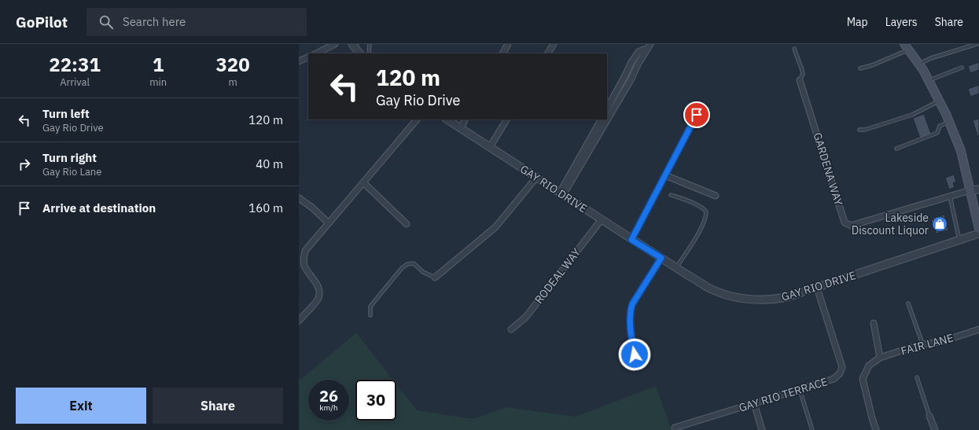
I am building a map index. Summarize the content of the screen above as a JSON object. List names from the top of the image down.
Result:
{
  "streets": {
    "street": [
      "GARDENA WAY",
      "GAY RIO DRIVE",
      "RODEAL WAY",
      "FAIR LANE",
      "GAY RIO TERRACE"
    ]
  },
  "crossings": [
    ["GAY RIO DRIVE", "RODEAL WAY"],
    ["GAY RIO DRIVE", "GAY RIO TERRACE"]
  ],
  "places": {
    "shop": ["Lakeside Discount Liquor"]
  },
  "page": {
    "header": "GoPilot",
    "search": "Search here",
    "nav": ["Map", "Layers", "Share"],
    "eta": [
      "22:31",
      "Arrival",
      "1",
      "min",
      "320",
      "m"
    ],
    "turn": ["120 m", "Gay Rio Drive"],
    "list": [
      {
        "name": "Turn left",
        "note": "Gay Rio Drive",
        "value": "120 m"
      },
      {
        "name": "Turn right",
        "note": "Gay Rio Lane",
        "value": "40 m"
      },
      {
        "name": "Arrive at destination",
        "value": "160 m"
      }
    ],
    "speed": "26 km/h",
    "limit": "30",
    "buttons": ["Exit", "Share"]
  }
}
